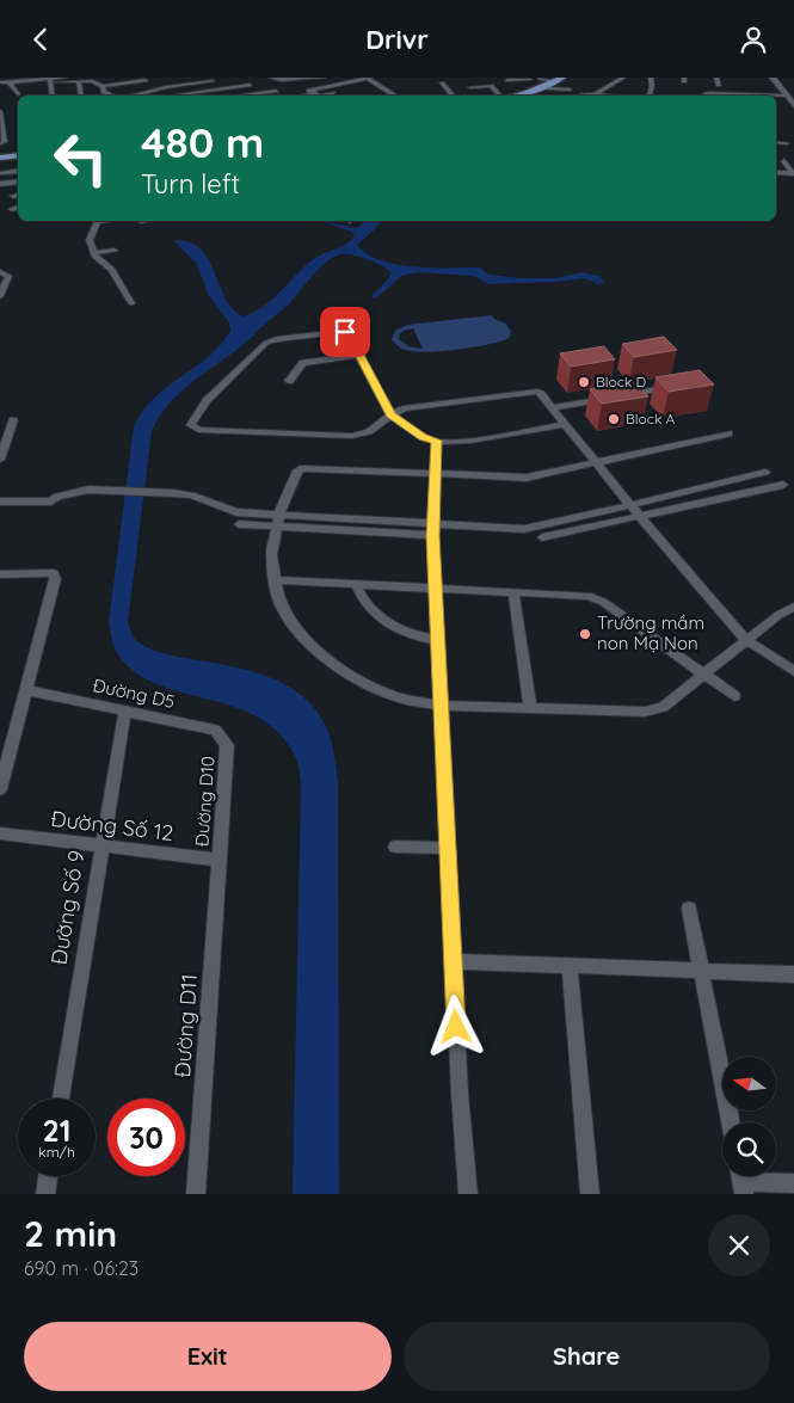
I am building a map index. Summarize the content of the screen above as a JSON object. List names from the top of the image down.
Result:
{
  "streets": {
    "street": [
      "Đường D5",
      "Đường D10",
      "Đường Số 12",
      "Đường Số 9",
      "Đường D11"
    ]
  },
  "crossings": [
    ["Đường D5", "Đường D10"],
    ["Đường D5", "Đường Số 9"],
    ["Đường D10", "Đường Số 12"],
    ["Đường D10", "Đường D11"],
    ["Đường Số 12", "Đường Số 9"],
    ["Đường Số 12", "Đường D11"]
  ],
  "places": ["Block D", "Block A", "Trường mầm non Mạ Non"],
  "north": "left",
  "page": {
    "header": "Drivr",
    "turn": ["480 m", "Turn left"],
    "speed": "21 km/h",
    "limit": "30",
    "heading": ["2 min", "690 m · 06:23"],
    "buttons": ["Exit", "Share"]
  }
}
